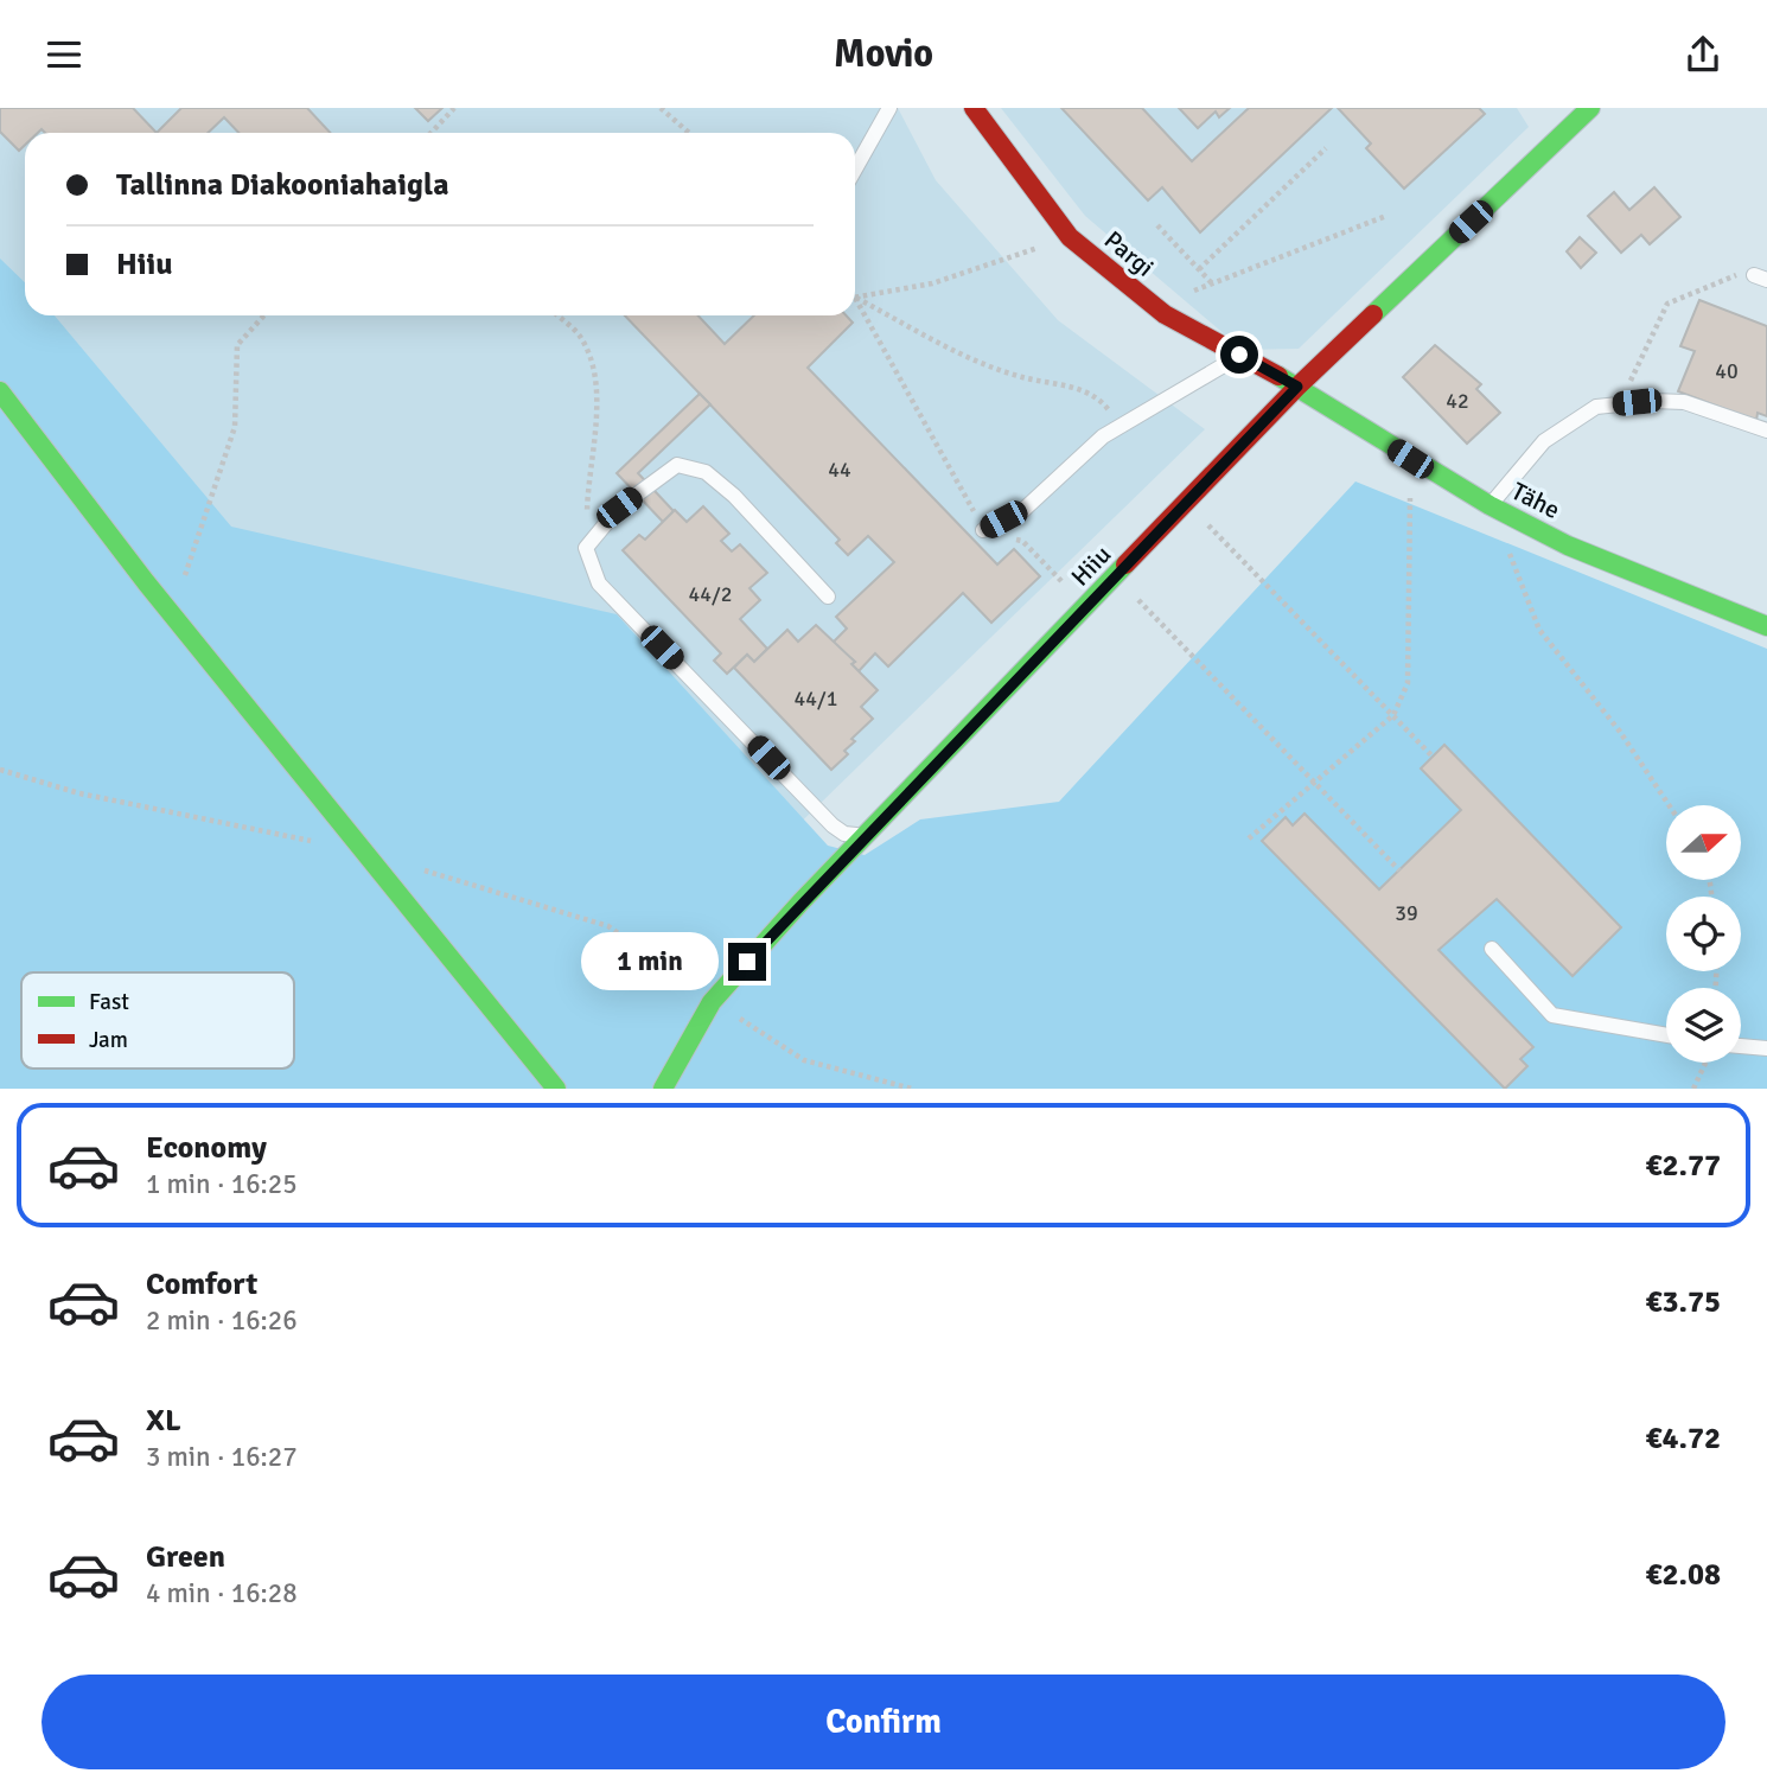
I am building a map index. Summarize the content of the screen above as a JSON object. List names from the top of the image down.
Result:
{
  "streets": {
    "street": ["Pargi", "Tähe", "Hiiu"]
  },
  "crossings": [
    ["Pargi", "Tähe"],
    ["Pargi", "Hiiu"],
    ["Tähe", "Hiiu"]
  ],
  "house_numbers": [
    "40",
    "42",
    "44",
    "44/2",
    "44/1",
    "39"
  ],
  "legend": ["Fast", "Jam"],
  "north": "right",
  "page": {
    "header": "Movio",
    "banner": ["Tallinna Diakooniahaigla", "Hiiu"],
    "bubble": "1 min",
    "list": [
      {
        "name": "Economy",
        "note": "1 min · 16:25",
        "value": "€2.77"
      },
      {
        "name": "Comfort",
        "note": "2 min · 16:26",
        "value": "€3.75"
      },
      {
        "name": "XL",
        "note": "3 min · 16:27",
        "value": "€4.72"
      },
      {
        "name": "Green",
        "note": "4 min · 16:28",
        "value": "€2.08"
      }
    ],
    "buttons": "Confirm"
  }
}
